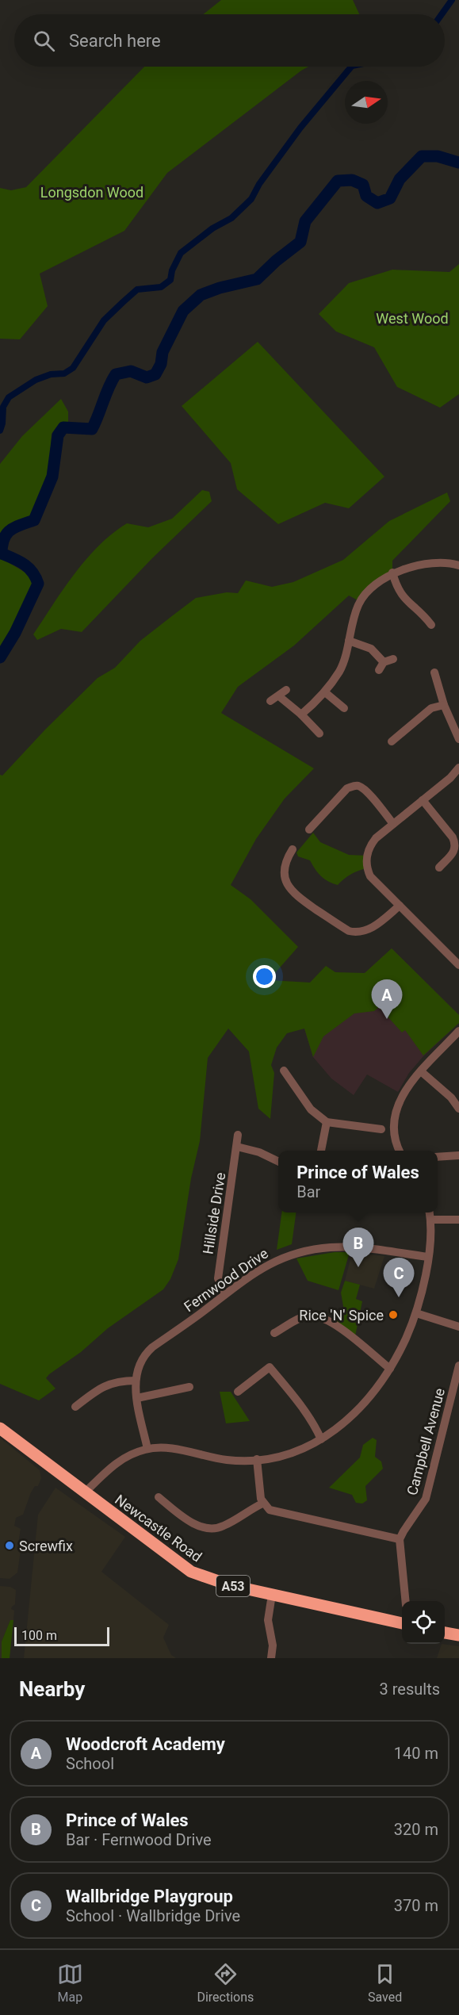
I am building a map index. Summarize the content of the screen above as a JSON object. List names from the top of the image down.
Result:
{
  "streets": {
    "highway": ["Newcastle Road", "A53"],
    "street": ["Hillside Drive", "Fernwood Drive", "Campbell Avenue"]
  },
  "crossings": [
    ["Hillside Drive", "Fernwood Drive"]
  ],
  "parks": ["Longsdon Wood", "West Wood"],
  "places": ["Rice 'N' Spice", "Screwfix"],
  "scale_bar": "100 m",
  "north": "right",
  "page": {
    "search": "Search here",
    "pins": ["A", "B", "C"],
    "popup": ["Prince of Wales", "Bar"],
    "scale": "100 m",
    "heading": ["Nearby", "3 results"],
    "list": [
      {
        "mark": "A",
        "name": "Woodcroft Academy",
        "note": "School",
        "value": "140 m"
      },
      {
        "mark": "B",
        "name": "Prince of Wales",
        "note": "Bar · Fernwood Drive",
        "value": "320 m"
      },
      {
        "mark": "C",
        "name": "Wallbridge Playgroup",
        "note": "School · Wallbridge Drive",
        "value": "370 m"
      }
    ],
    "nav": ["Map", "Directions", "Saved"]
  }
}
